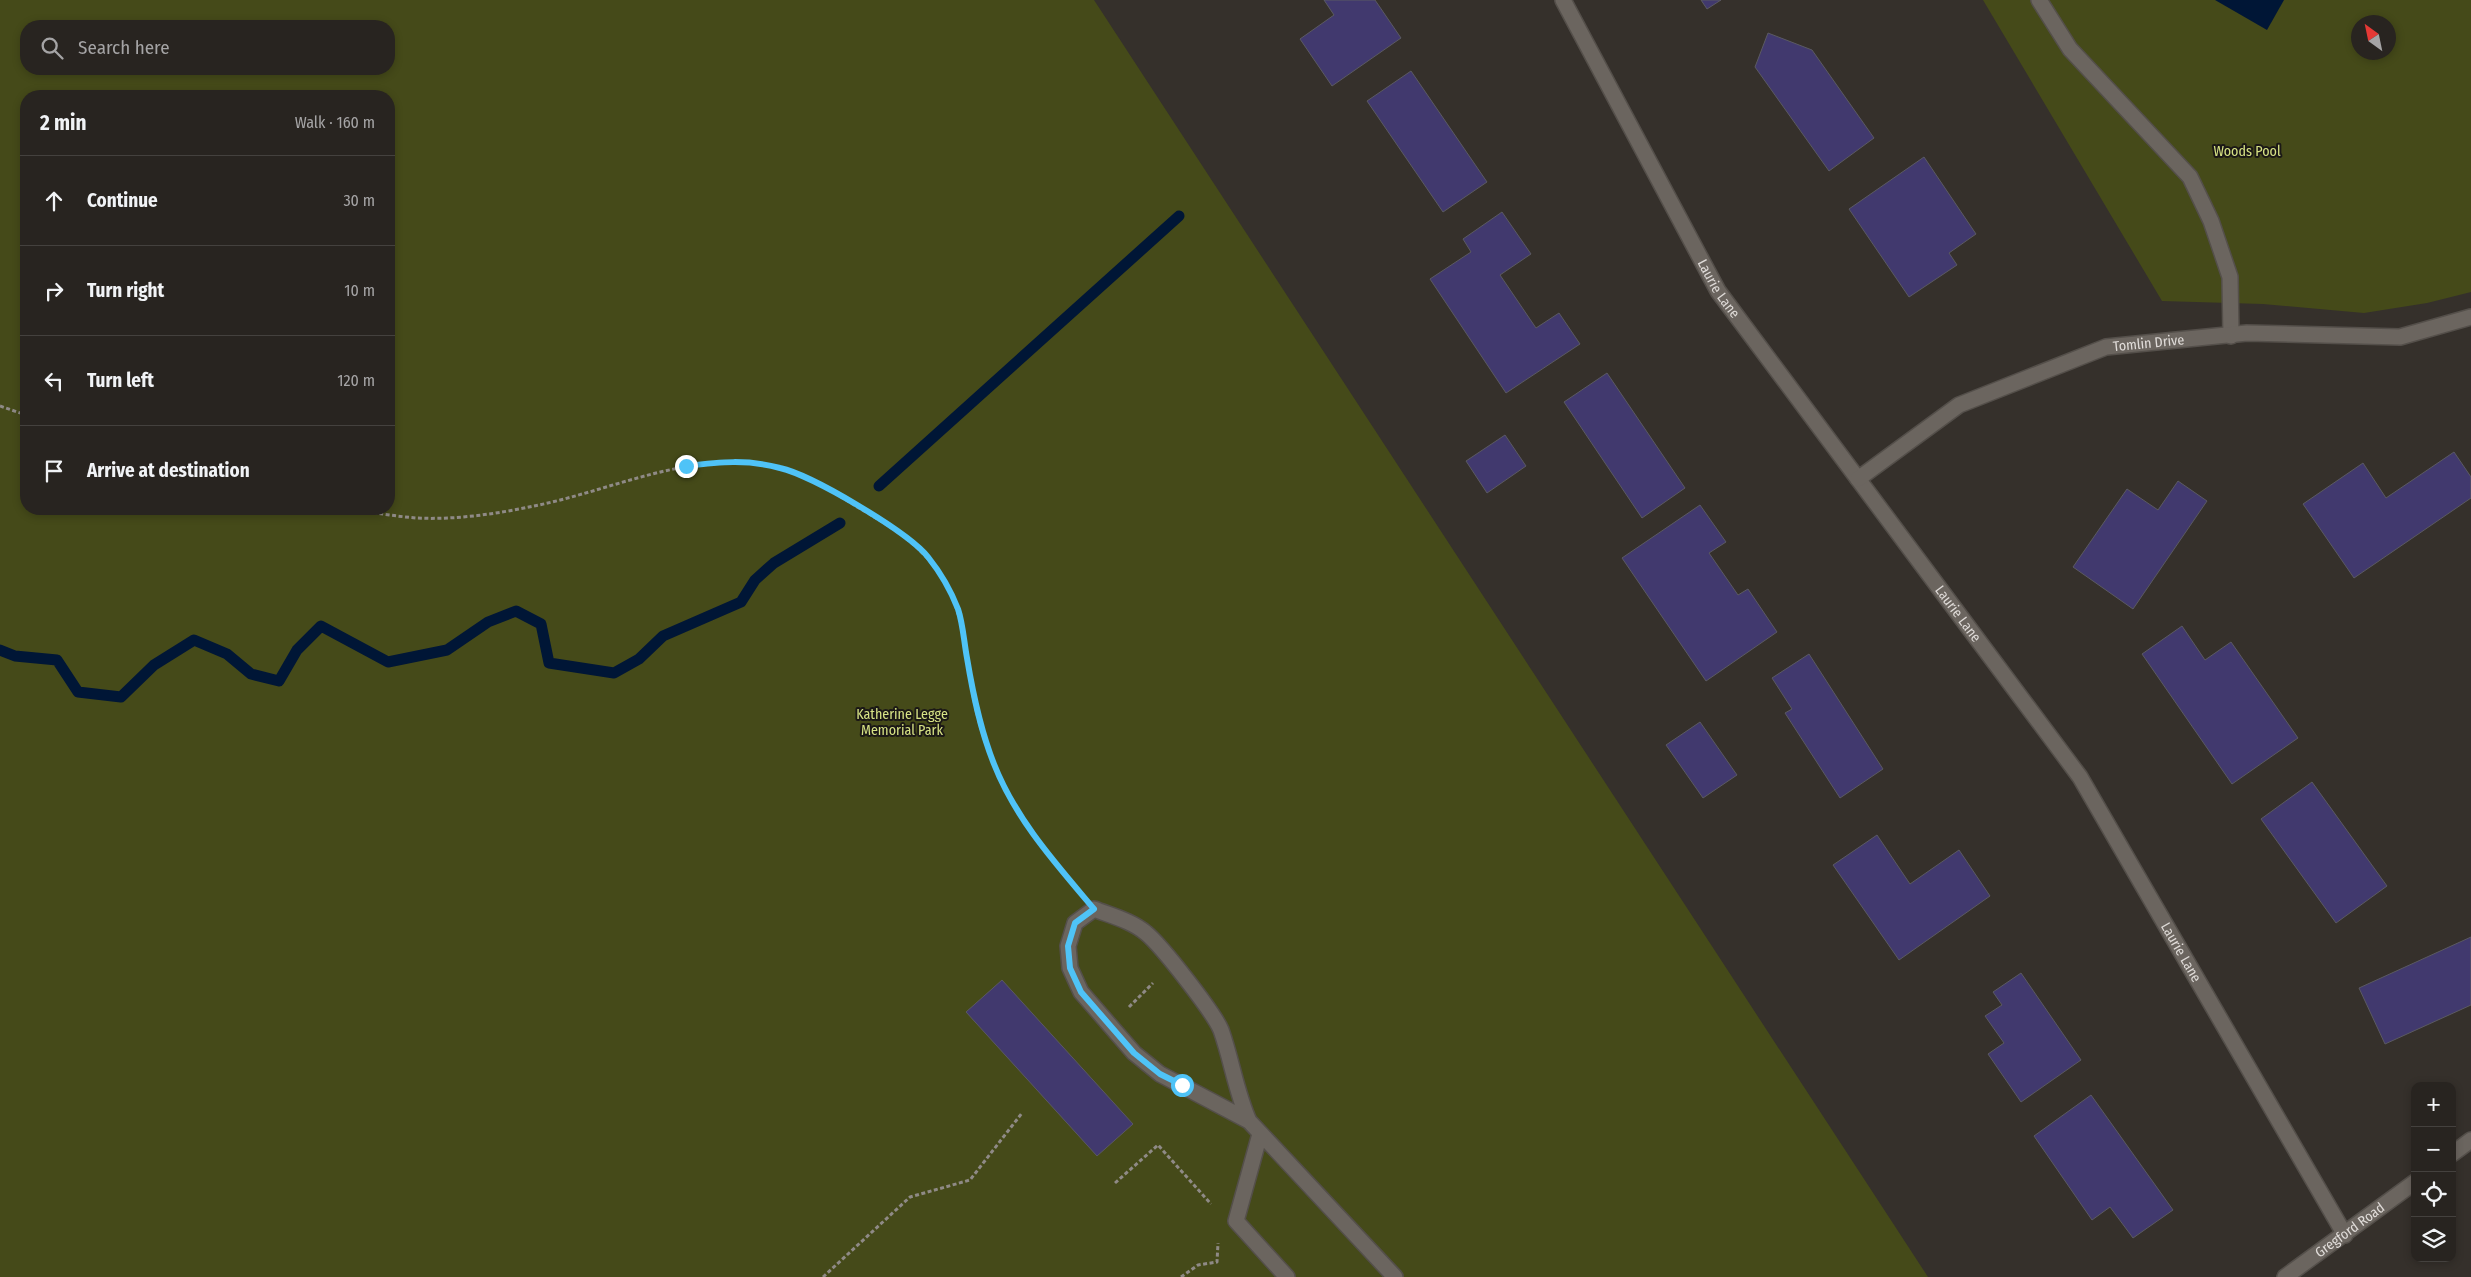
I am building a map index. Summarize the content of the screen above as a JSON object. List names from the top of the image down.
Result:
{
  "streets": {
    "street": ["Laurie Lane", "Tomlin Drive", "Gregford Road"]
  },
  "crossings": [
    ["Laurie Lane", "Tomlin Drive"],
    ["Laurie Lane", "Gregford Road"]
  ],
  "parks": ["Woods Pool", "Katherine Legge Memorial Park"],
  "north": "top left",
  "page": {
    "search": "Search here",
    "heading": ["2 min", "Walk · 160 m"],
    "list": [
      ["Continue", "30 m"],
      ["Turn right", "10 m"],
      ["Turn left", "120 m"],
      "Arrive at destination"
    ],
    "map_buttons": ["+", "−"]
  }
}
